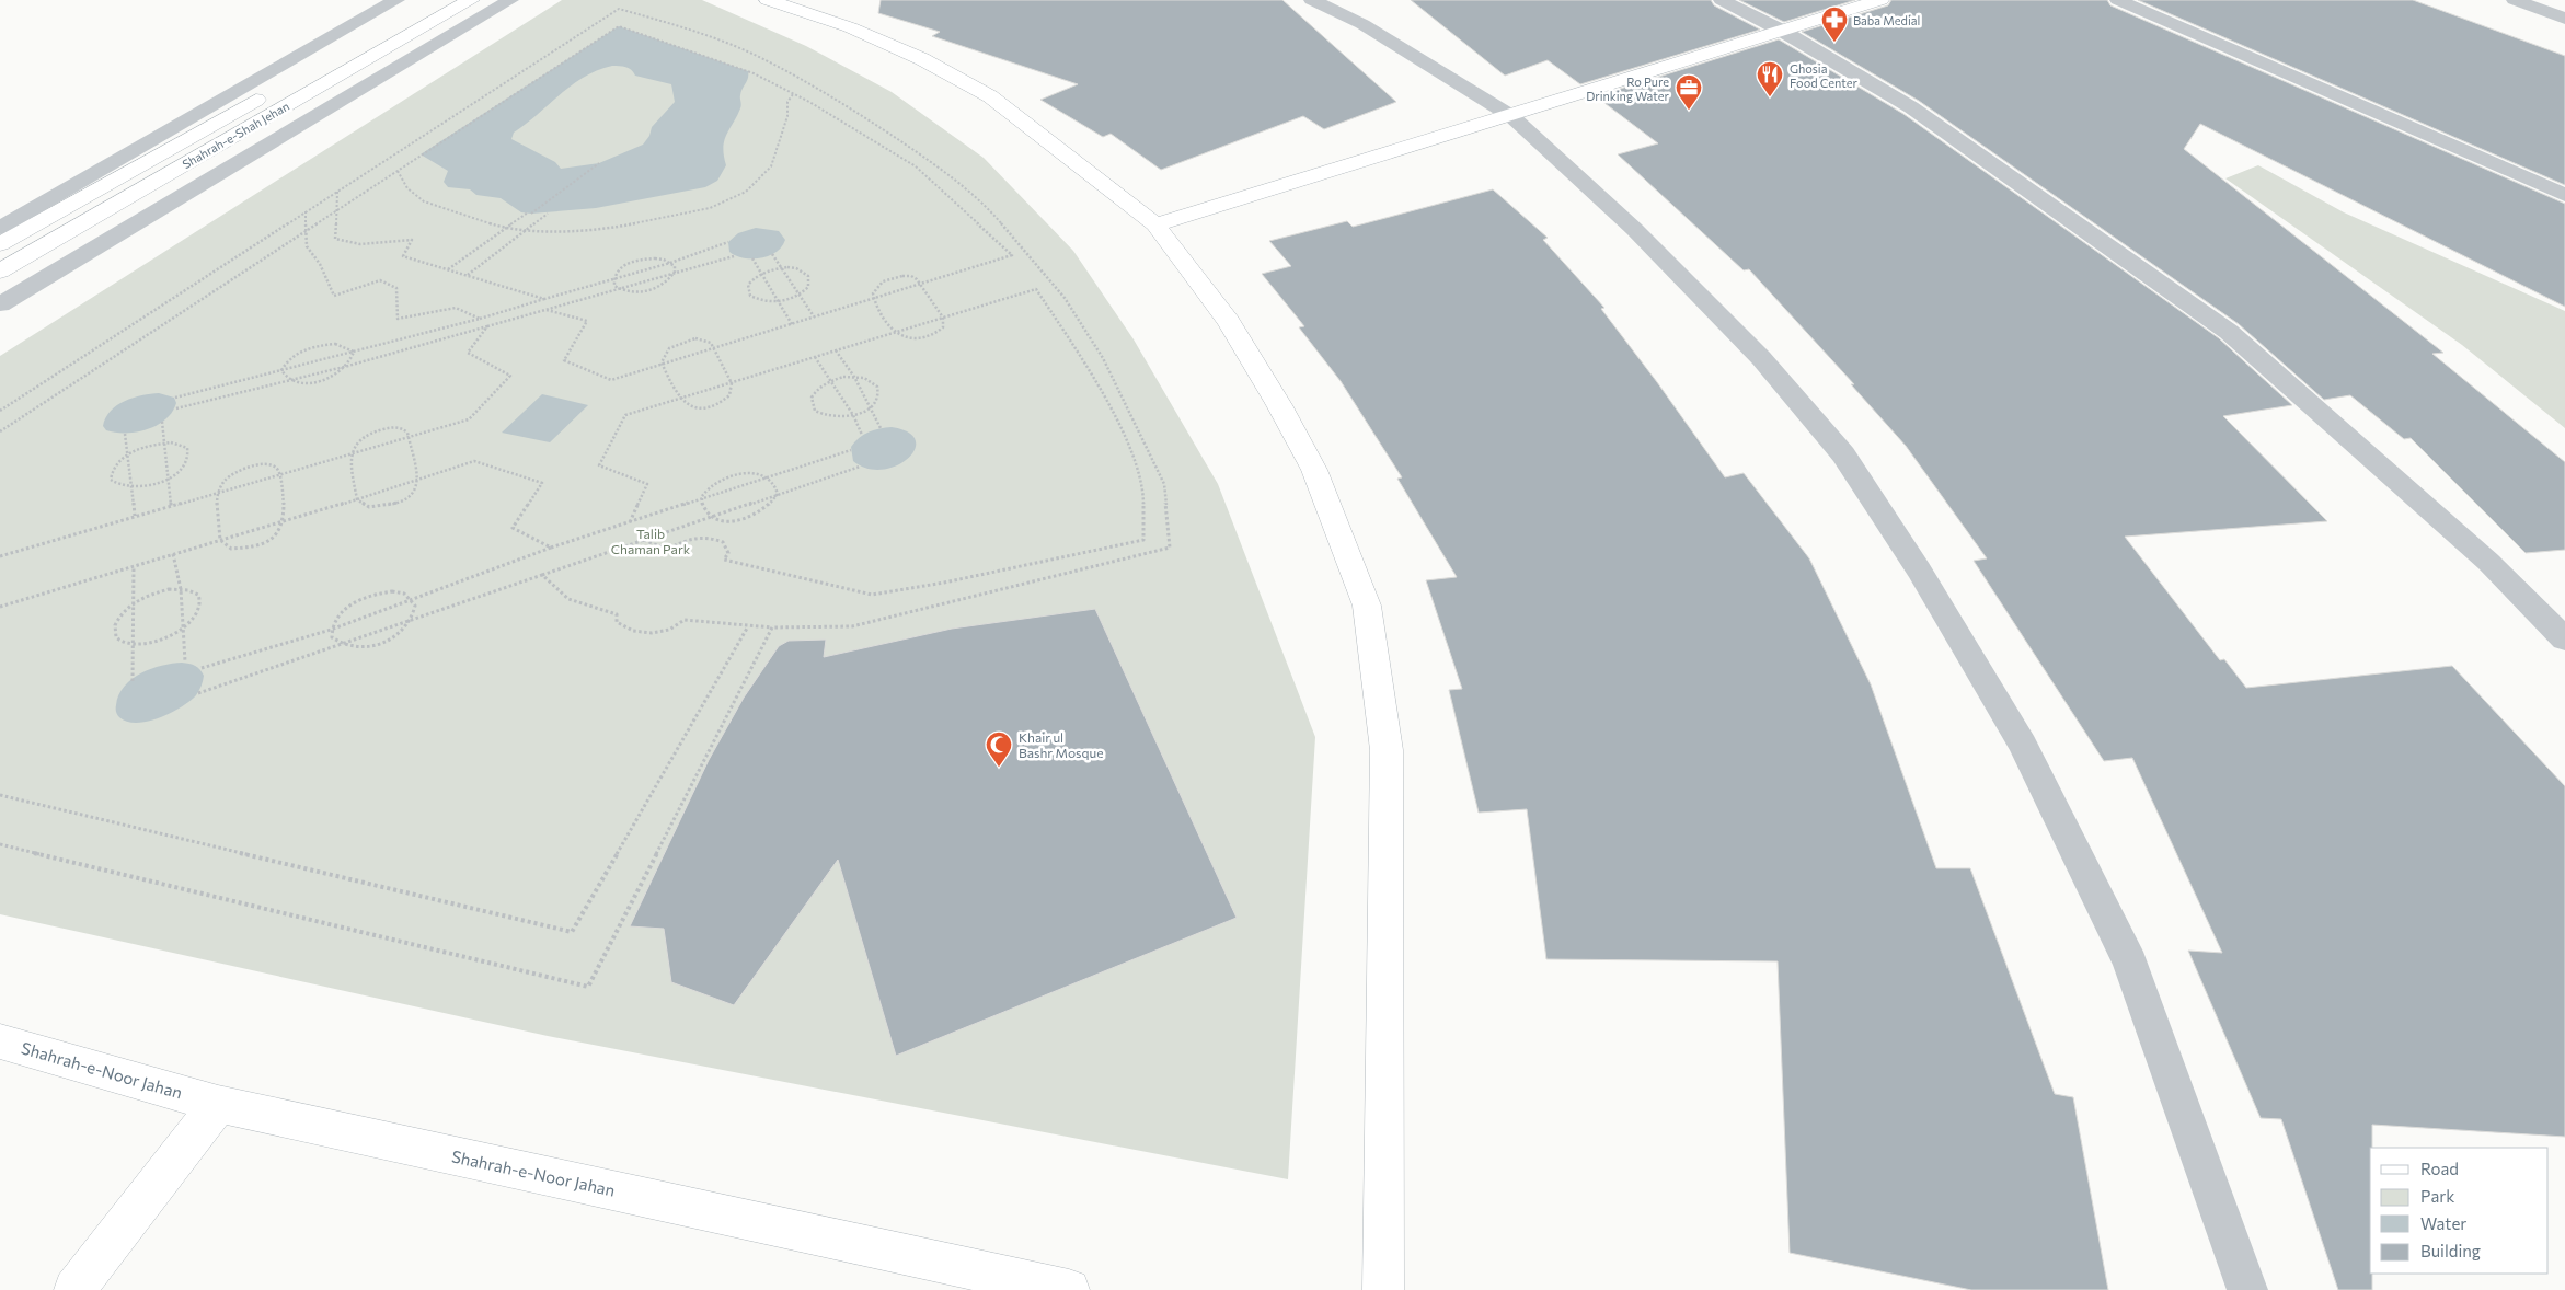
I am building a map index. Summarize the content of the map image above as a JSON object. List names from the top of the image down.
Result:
{
  "streets": {
    "street": ["Shahrah-e-Shah Jehan", "Shahrah-e-Noor Jahan"]
  },
  "parks": ["Talib Chaman Park"],
  "places": {
    "pharmacy": ["Baba Medial"],
    "restaurant": ["Ghosia Food Center"],
    "office": ["Ro Pure Drinking Water"],
    "mosque": ["Khair ul Bashr Mosque"]
  },
  "legend": [
    "Road",
    "Park",
    "Water",
    "Building"
  ]
}
